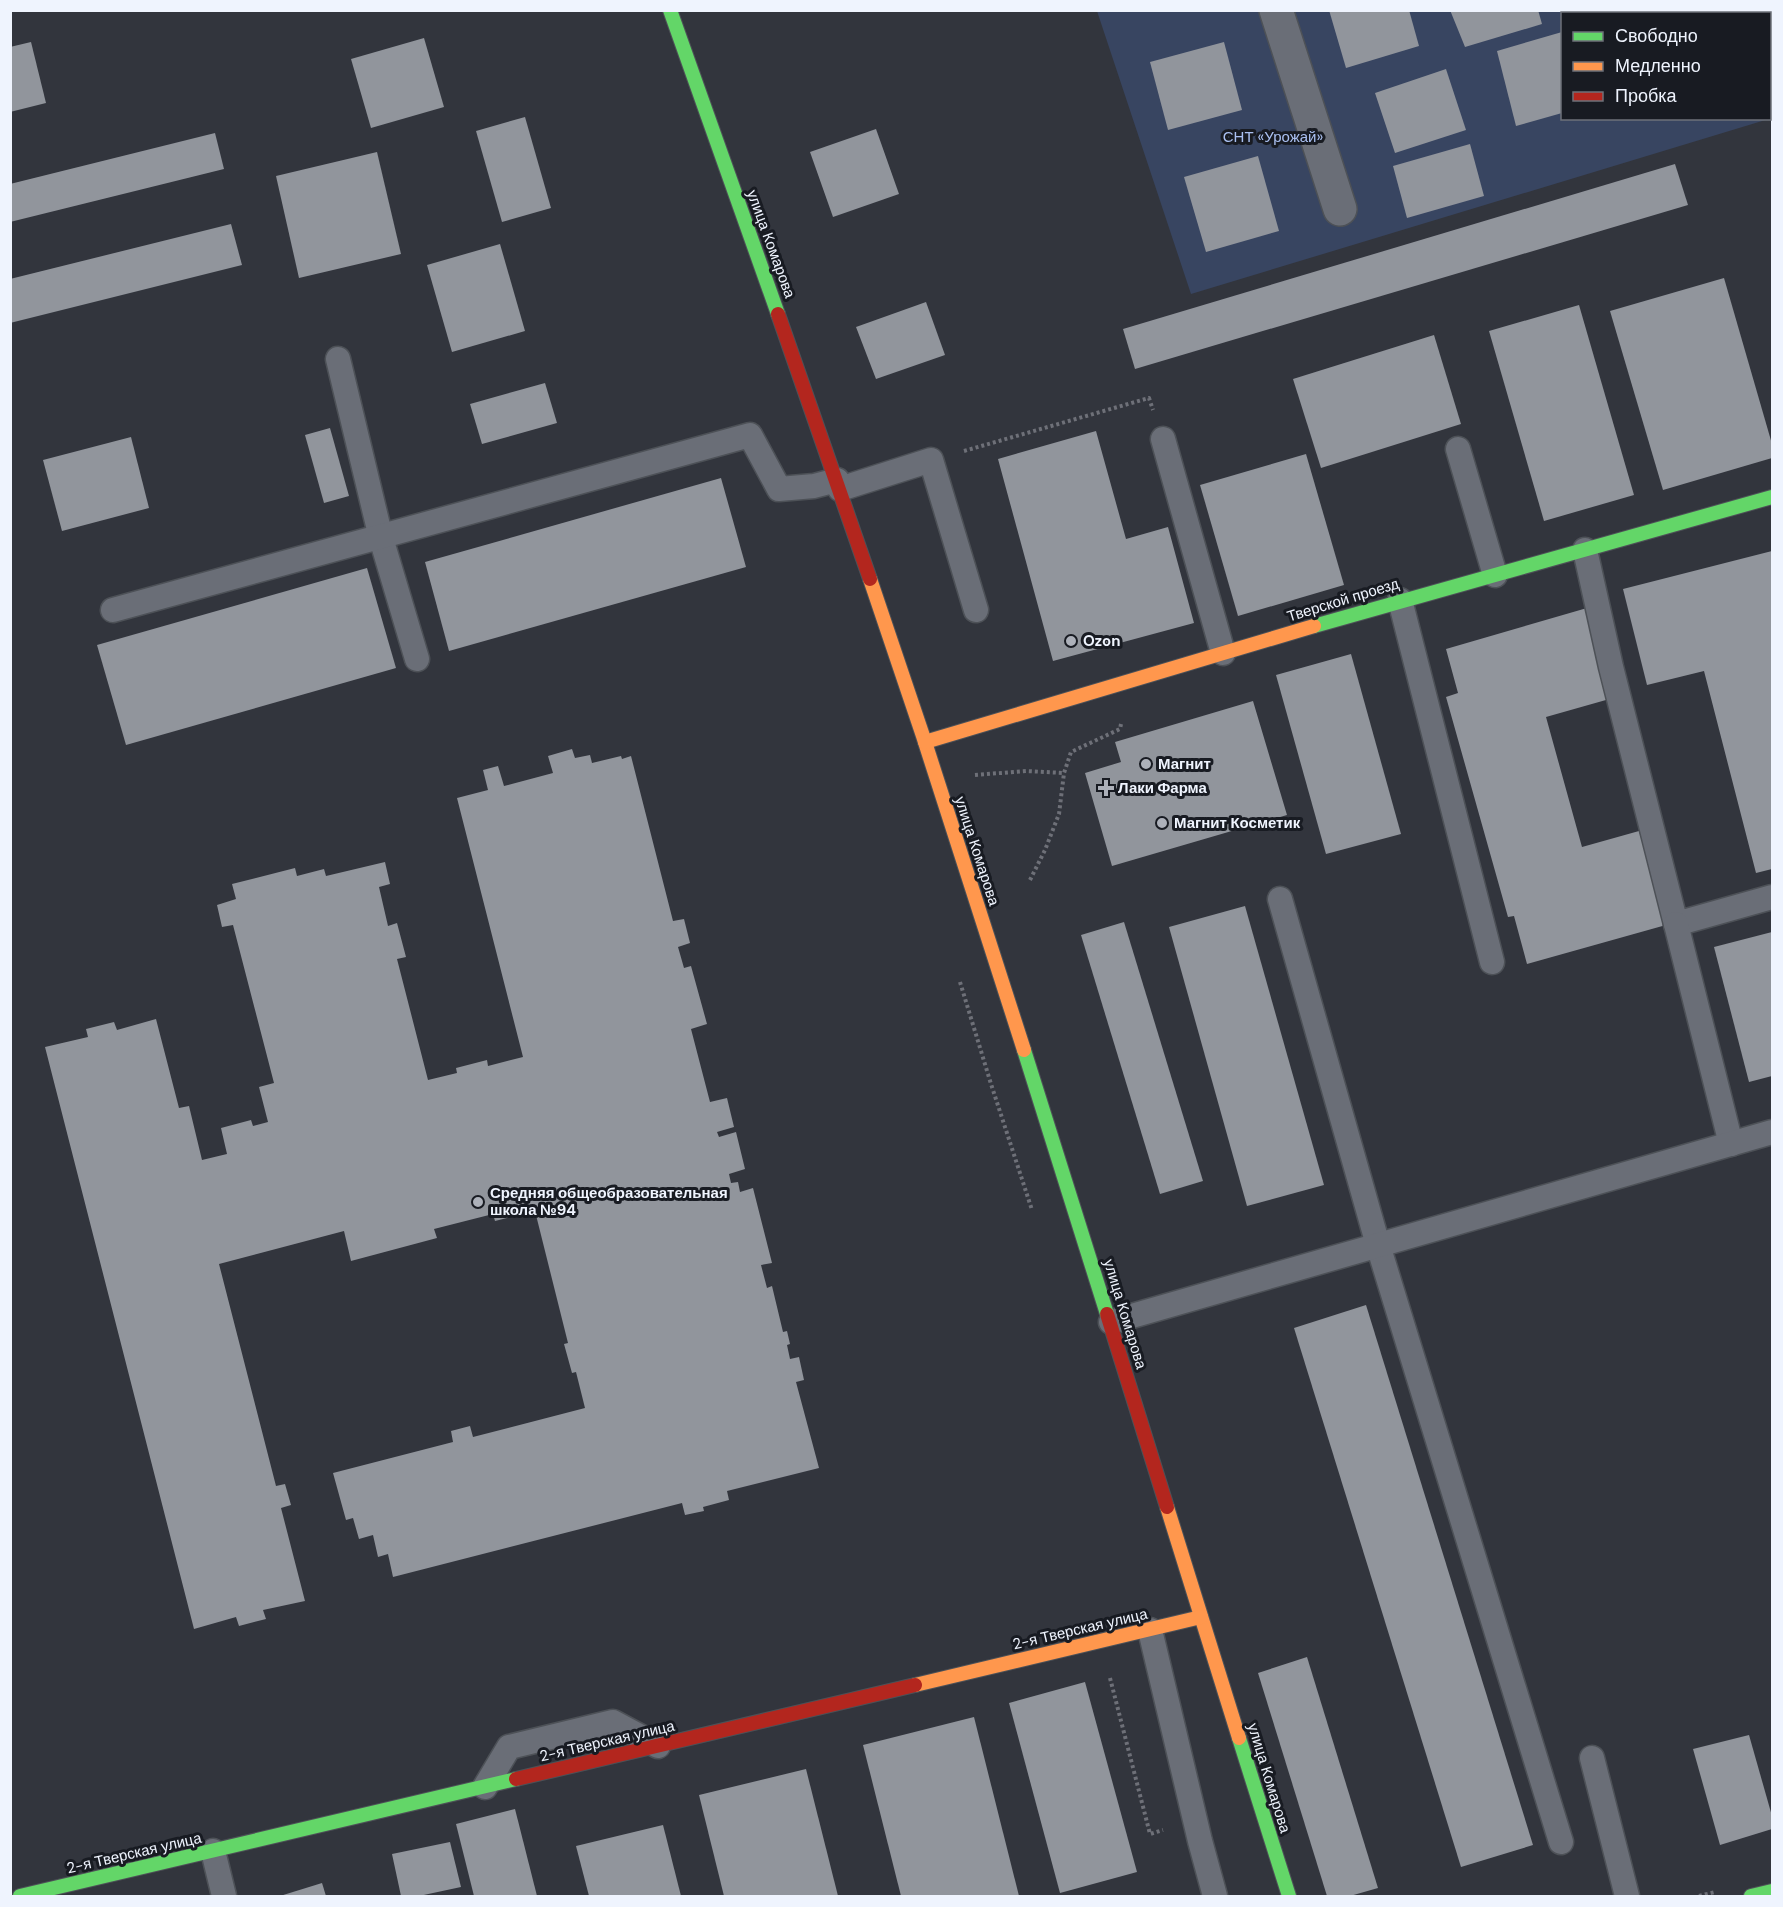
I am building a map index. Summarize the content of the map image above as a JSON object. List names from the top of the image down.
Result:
{
  "streets": {
    "street": ["улица Комарова", "Тверской проезд", "2-я Тверская улица"]
  },
  "crossings": [
    ["улица Комарова", "Тверской проезд"]
  ],
  "parks": ["СНТ «Урожай»"],
  "places": {
    "other": [
      "Ozon",
      "Магнит",
      "Магнит Косметик",
      "Средняя общеобразовательная школа №94"
    ],
    "health": ["Лаки Фарма"]
  },
  "legend": ["Свободно", "Медленно", "Пробка"]
}
